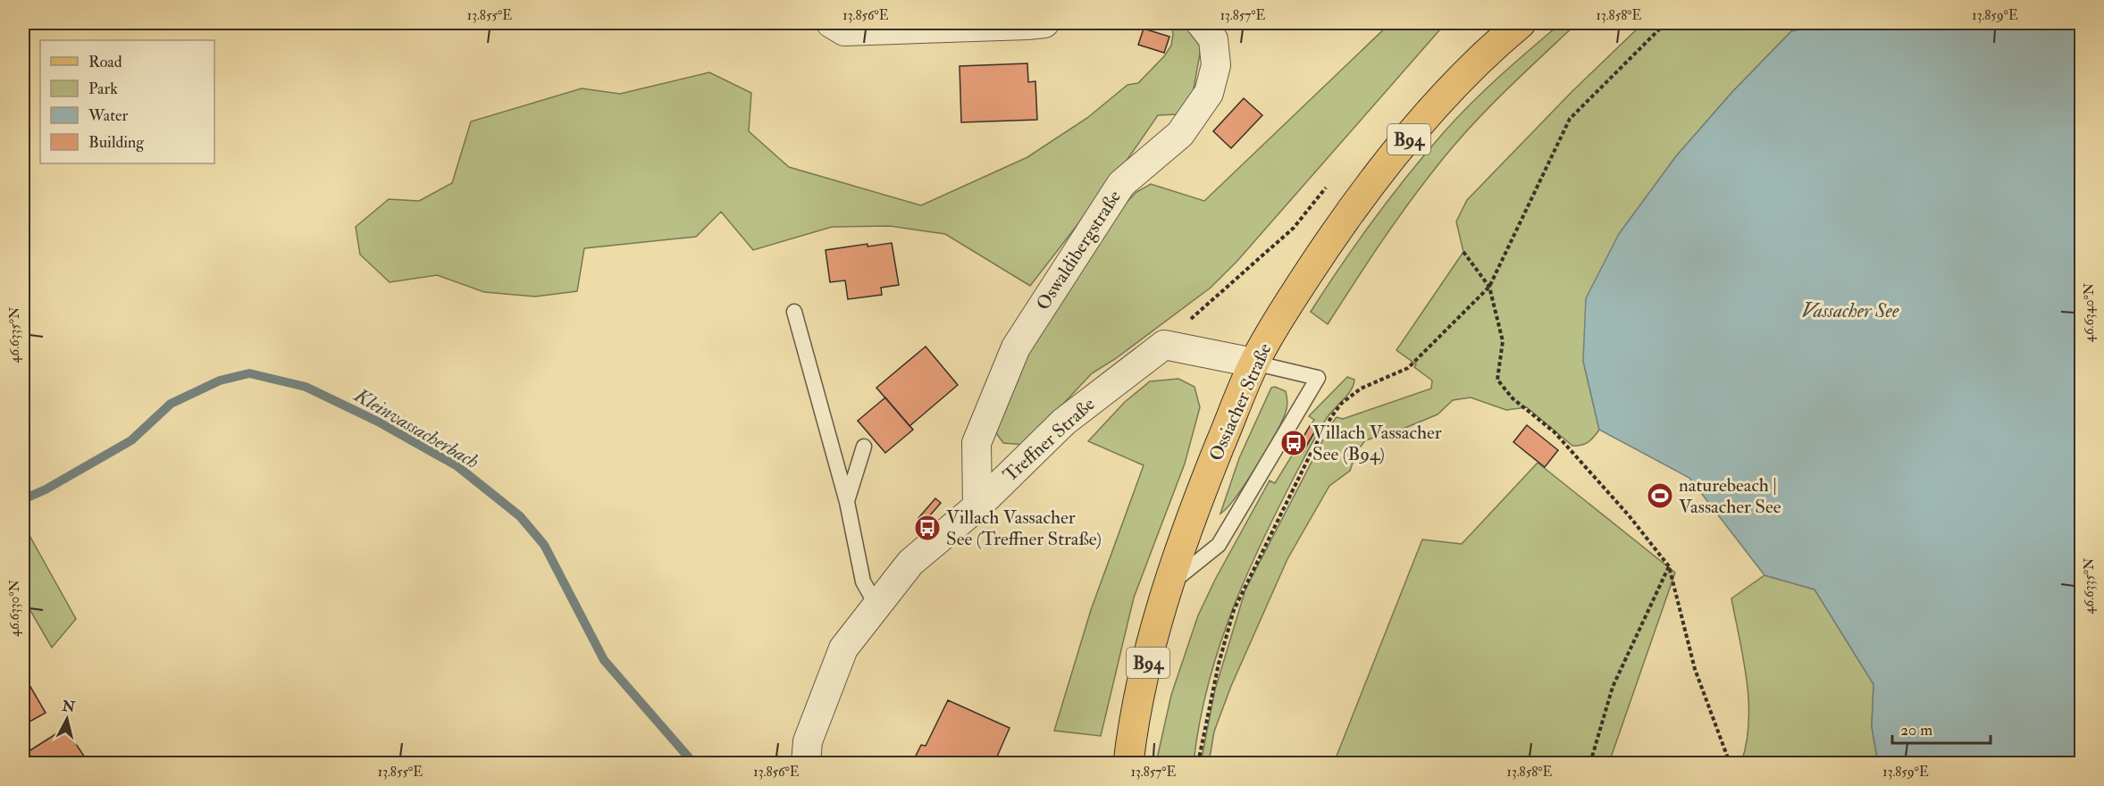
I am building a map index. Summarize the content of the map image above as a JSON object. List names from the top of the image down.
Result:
{
  "streets": {
    "main road": ["B94", "Ossiacher Straße"],
    "street": ["Oswaldibergstraße", "Treffner Straße"]
  },
  "crossings": [
    ["Oswaldibergstraße", "Treffner Straße"]
  ],
  "water": ["Vassacher See", "Kleinvassacherbach"],
  "places": {
    "bus stop": ["Villach Vassacher See (B94)", "Villach Vassacher See (Treffner Straße)"],
    "sports": ["naturebeach | Vassacher See"]
  },
  "legend": [
    "Road",
    "Park",
    "Water",
    "Building"
  ],
  "scale_bar": "20 m",
  "north": "top",
  "coordinates": [
    "13.855°E",
    "13.856°E",
    "13.857°E",
    "13.858°E",
    "13.859°E",
    "46.6340°N",
    "46.6335°N",
    "46.6330°N"
  ]
}
